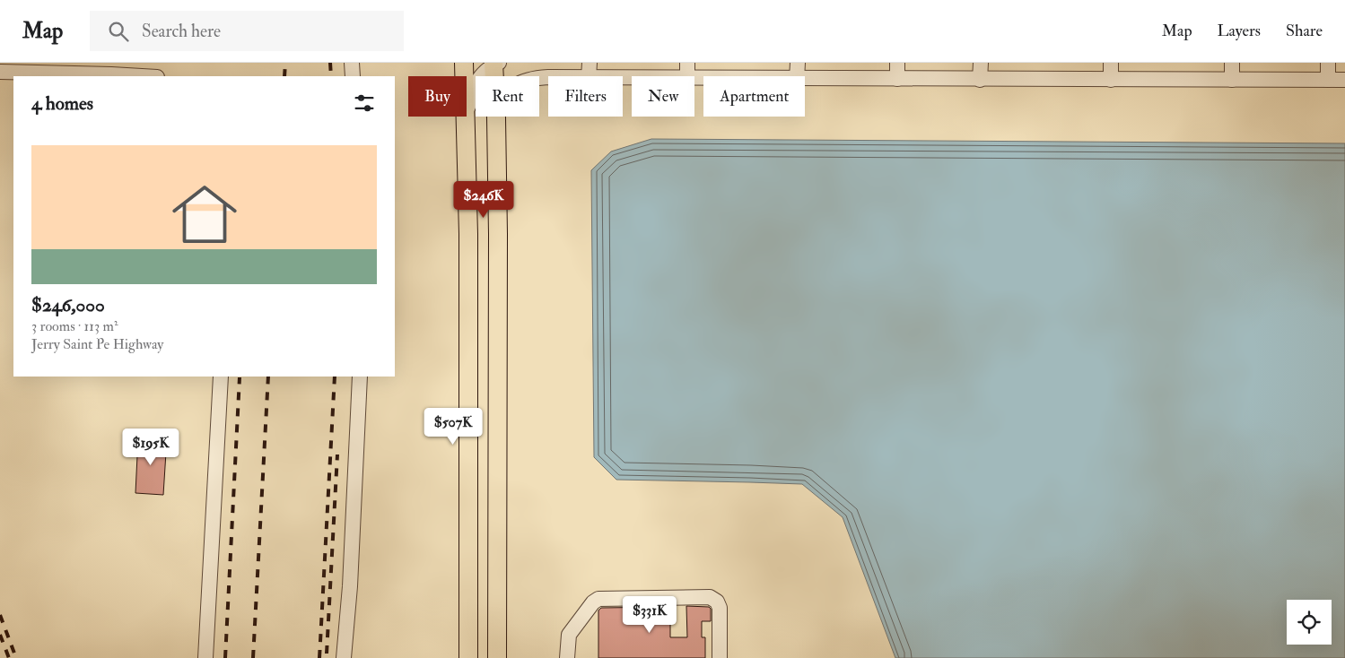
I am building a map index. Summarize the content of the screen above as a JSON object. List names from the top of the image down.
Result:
{
  "page": {
    "header": "Map",
    "search": "Search here",
    "nav": ["Map", "Layers", "Share"],
    "chip": [
      "Buy",
      "Rent",
      "Filters",
      "New",
      "Apartment"
    ],
    "heading": "4 homes",
    "list": [
      {
        "name": "$246,000",
        "note": "3 rooms · 113 m² · Jerry Saint Pe Highway"
      }
    ],
    "price": [
      "$246K",
      "$507K",
      "$195K",
      "$331K"
    ]
  }
}
